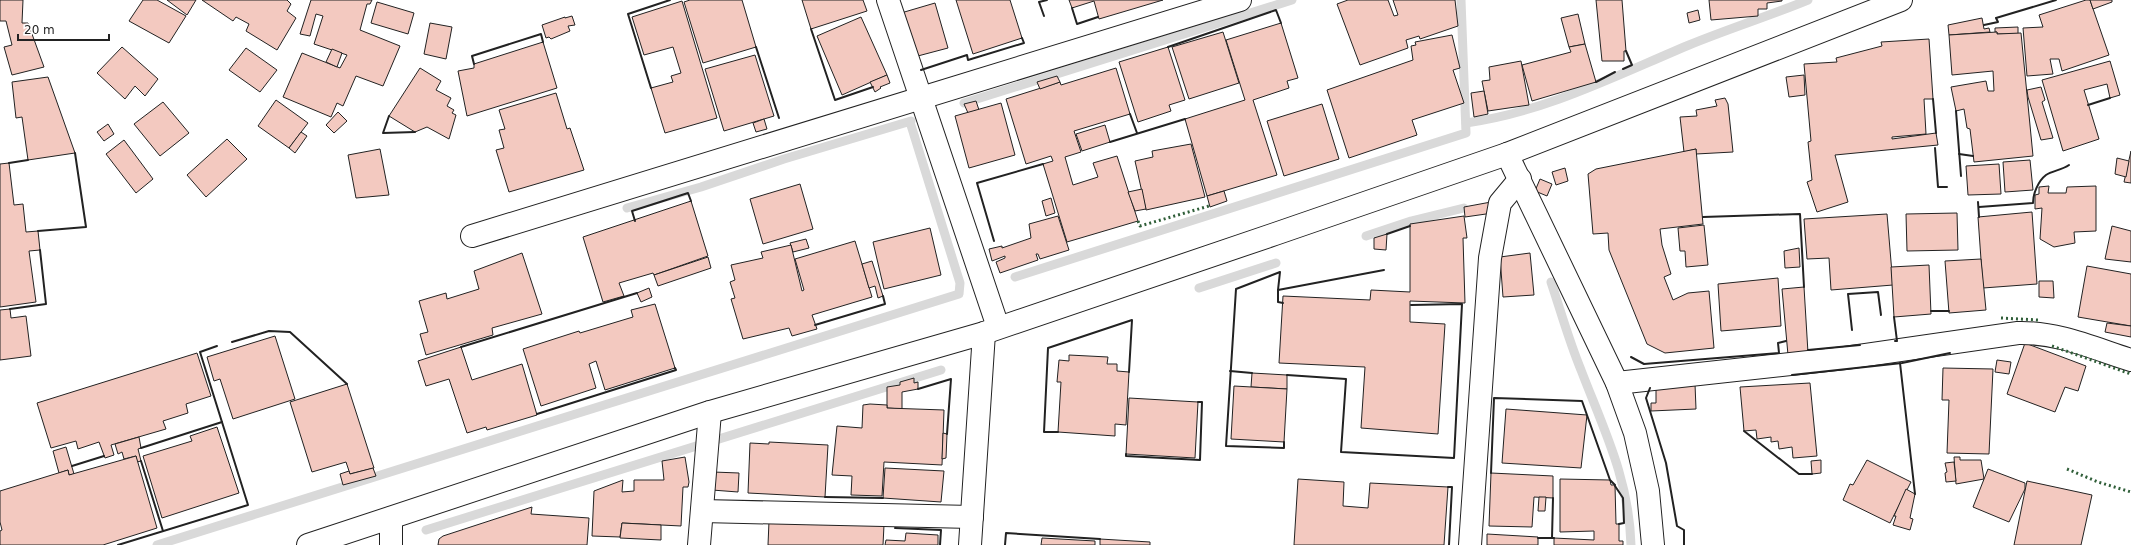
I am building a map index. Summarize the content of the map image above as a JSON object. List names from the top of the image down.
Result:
{
  "scale_bar": "20 m"
}
